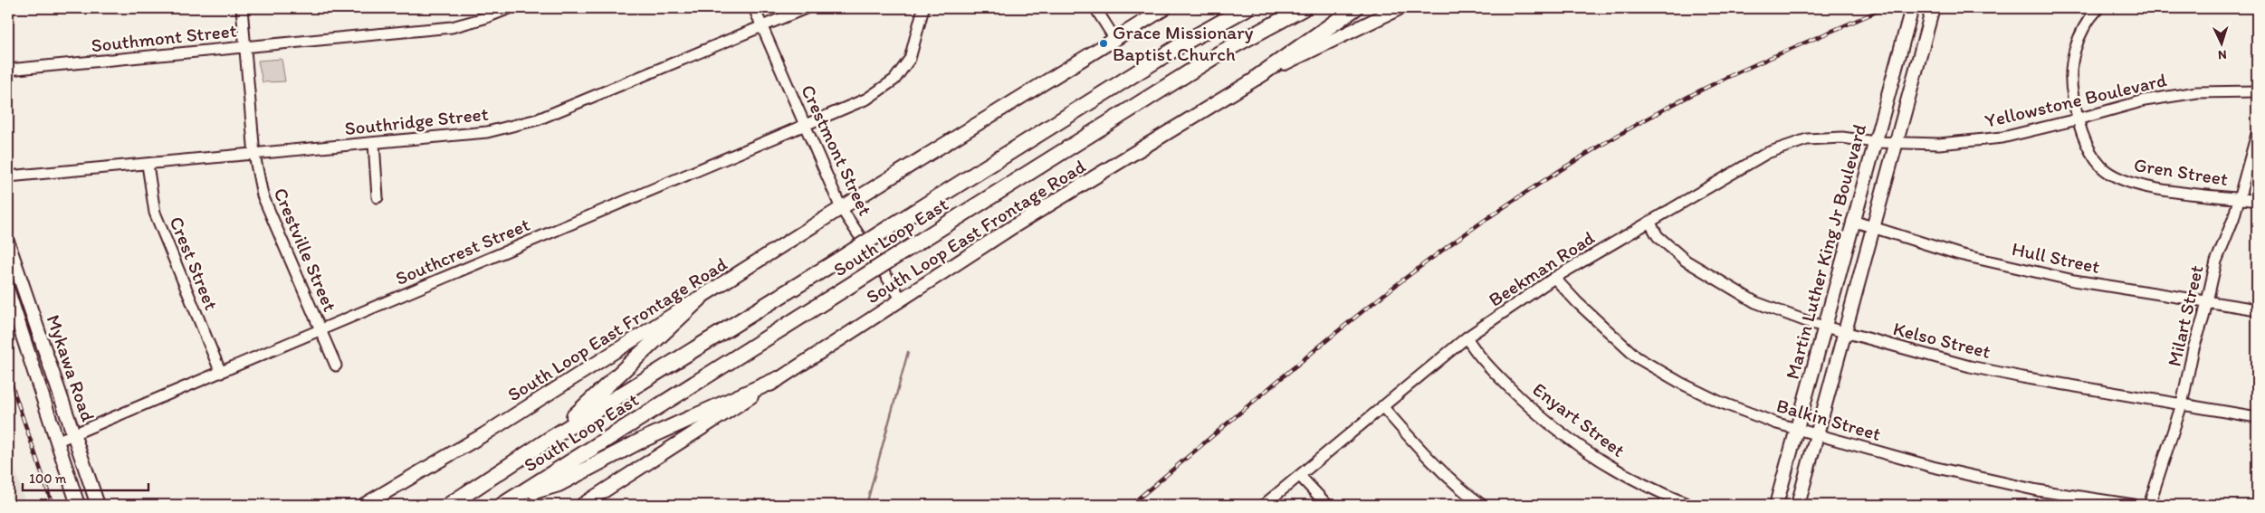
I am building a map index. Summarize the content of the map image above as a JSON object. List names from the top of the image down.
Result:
{
  "streets": {
    "highway": ["South Loop East"],
    "main road": ["South Loop East Frontage Road", "Martin Luther King Jr Boulevard", "Mykawa Road"],
    "street": [
      "Southmont Street",
      "Yellowstone Boulevard",
      "Southridge Street",
      "Crestmont Street",
      "Gren Street",
      "Crestville Street",
      "Southcrest Street",
      "Hull Street",
      "Crest Street",
      "Beekman Road",
      "Milart Street",
      "Kelso Street",
      "Enyart Street",
      "Balkin Street"
    ]
  },
  "crossings": [
    ["Southmont Street", "Crestville Street"],
    ["Yellowstone Boulevard", "Gren Street"],
    ["Yellowstone Boulevard", "Martin Luther King Jr Boulevard"],
    ["Yellowstone Boulevard", "Beekman Road"],
    ["Southridge Street", "Crestmont Street"],
    ["Southridge Street", "Crestville Street"],
    ["Southridge Street", "Crest Street"],
    ["Crestmont Street", "South Loop East Frontage Road"],
    ["Crestmont Street", "Southcrest Street"],
    ["Gren Street", "Milart Street"],
    ["Crestville Street", "Southcrest Street"],
    ["Southcrest Street", "Crest Street"],
    ["Southcrest Street", "Mykawa Road"],
    ["Martin Luther King Jr Boulevard", "Hull Street"],
    ["Martin Luther King Jr Boulevard", "Beekman Road"],
    ["Martin Luther King Jr Boulevard", "Kelso Street"],
    ["Martin Luther King Jr Boulevard", "Balkin Street"],
    ["Hull Street", "Milart Street"],
    ["Beekman Road", "Kelso Street"],
    ["Beekman Road", "Enyart Street"],
    ["Beekman Road", "Balkin Street"],
    ["Milart Street", "Kelso Street"]
  ],
  "places": ["Grace Missionary Baptist Church"],
  "scale_bar": "100 m",
  "north": "bottom"
}
